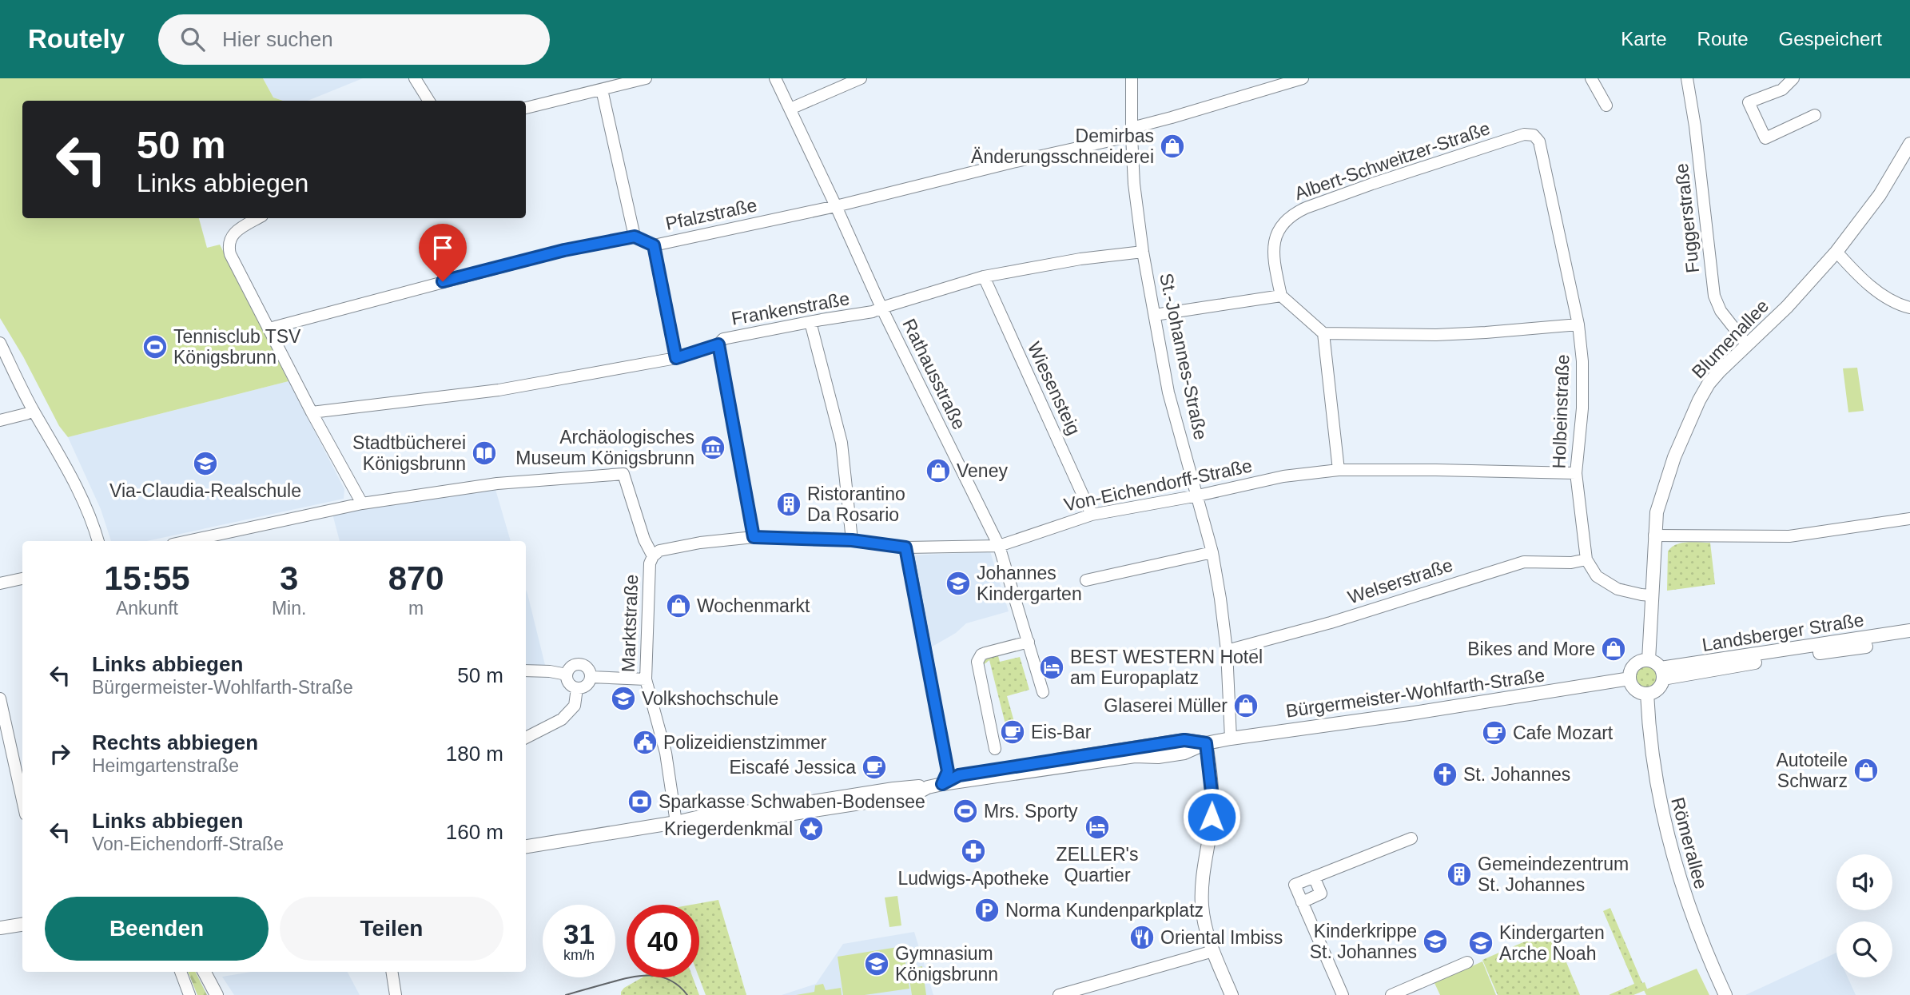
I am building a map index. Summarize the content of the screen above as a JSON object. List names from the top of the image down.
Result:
{
  "streets": {
    "street": [
      "Albert-Schweitzer-Straße",
      "Pfalzstraße",
      "Fuggerstraße",
      "Frankenstraße",
      "Blumenallee",
      "St.-Johannes-Straße",
      "Rathausstraße",
      "Wiesensteig",
      "Holbeinstraße",
      "Von-Eichendorff-Straße",
      "Welserstraße",
      "Marktstraße",
      "Landsberger Straße",
      "Bürgermeister-Wohlfarth-Straße",
      "Römerallee"
    ]
  },
  "crossings": [
    ["Albert-Schweitzer-Straße", "Holbeinstraße"],
    ["Pfalzstraße", "St.-Johannes-Straße"],
    ["Pfalzstraße", "Rathausstraße"],
    ["Fuggerstraße", "Blumenallee"],
    ["Frankenstraße", "St.-Johannes-Straße"],
    ["Frankenstraße", "Rathausstraße"],
    ["Frankenstraße", "Wiesensteig"],
    ["Blumenallee", "Landsberger Straße"],
    ["Blumenallee", "Bürgermeister-Wohlfarth-Straße"],
    ["Blumenallee", "Römerallee"],
    ["St.-Johannes-Straße", "Von-Eichendorff-Straße"],
    ["St.-Johannes-Straße", "Welserstraße"],
    ["St.-Johannes-Straße", "Bürgermeister-Wohlfarth-Straße"],
    ["Rathausstraße", "Von-Eichendorff-Straße"],
    ["Wiesensteig", "Von-Eichendorff-Straße"],
    ["Holbeinstraße", "Von-Eichendorff-Straße"],
    ["Holbeinstraße", "Welserstraße"],
    ["Von-Eichendorff-Straße", "Marktstraße"],
    ["Marktstraße", "Bürgermeister-Wohlfarth-Straße"],
    ["Landsberger Straße", "Bürgermeister-Wohlfarth-Straße"],
    ["Landsberger Straße", "Römerallee"],
    ["Bürgermeister-Wohlfarth-Straße", "Römerallee"]
  ],
  "places": {
    "shop": [
      "Demirbas Änderungsschneiderei",
      "Veney",
      "Wochenmarkt",
      "Bikes and More",
      "Glaserei Müller",
      "Autoteile Schwarz"
    ],
    "sports": ["Tennisclub TSV Königsbrunn", "Mrs. Sporty"],
    "museum": ["Archäologisches Museum Königsbrunn"],
    "library": ["Stadtbücherei Königsbrunn"],
    "school or university": [
      "Via-Claudia-Realschule",
      "Johannes Kindergarten",
      "Volkshochschule",
      "Kinderkrippe St. Johannes",
      "Kindergarten Arche Noah",
      "Gymnasium Königsbrunn"
    ],
    "building": ["Ristorantino Da Rosario", "Gemeindezentrum St. Johannes"],
    "hotel": ["BEST WESTERN Hotel am Europaplatz", "ZELLER's Quartier"],
    "cafe": ["Eis-Bar", "Cafe Mozart", "Eiscafé Jessica"],
    "public building": ["Polizeidienstzimmer"],
    "church": ["St. Johannes"],
    "bank": ["Sparkasse Schwaben-Bodensee"],
    "place": ["Kriegerdenkmal"],
    "pharmacy": ["Ludwigs-Apotheke"],
    "parking": ["Norma Kundenparkplatz"],
    "restaurant": ["Oriental Imbiss"]
  },
  "page": {
    "header": "Routely",
    "search": "Hier suchen",
    "nav": ["Karte", "Route", "Gespeichert"],
    "turn": ["50 m", "Links abbiegen"],
    "eta": [
      "15:55",
      "Ankunft",
      "3",
      "Min.",
      "870",
      "m"
    ],
    "list": [
      {
        "name": "Links abbiegen",
        "note": "Bürgermeister-Wohlfarth-Straße",
        "value": "50 m"
      },
      {
        "name": "Rechts abbiegen",
        "note": "Heimgartenstraße",
        "value": "180 m"
      },
      {
        "name": "Links abbiegen",
        "note": "Von-Eichendorff-Straße",
        "value": "160 m"
      }
    ],
    "buttons": ["Beenden", "Teilen"],
    "speed": "31 km/h",
    "limit": "40"
  }
}
